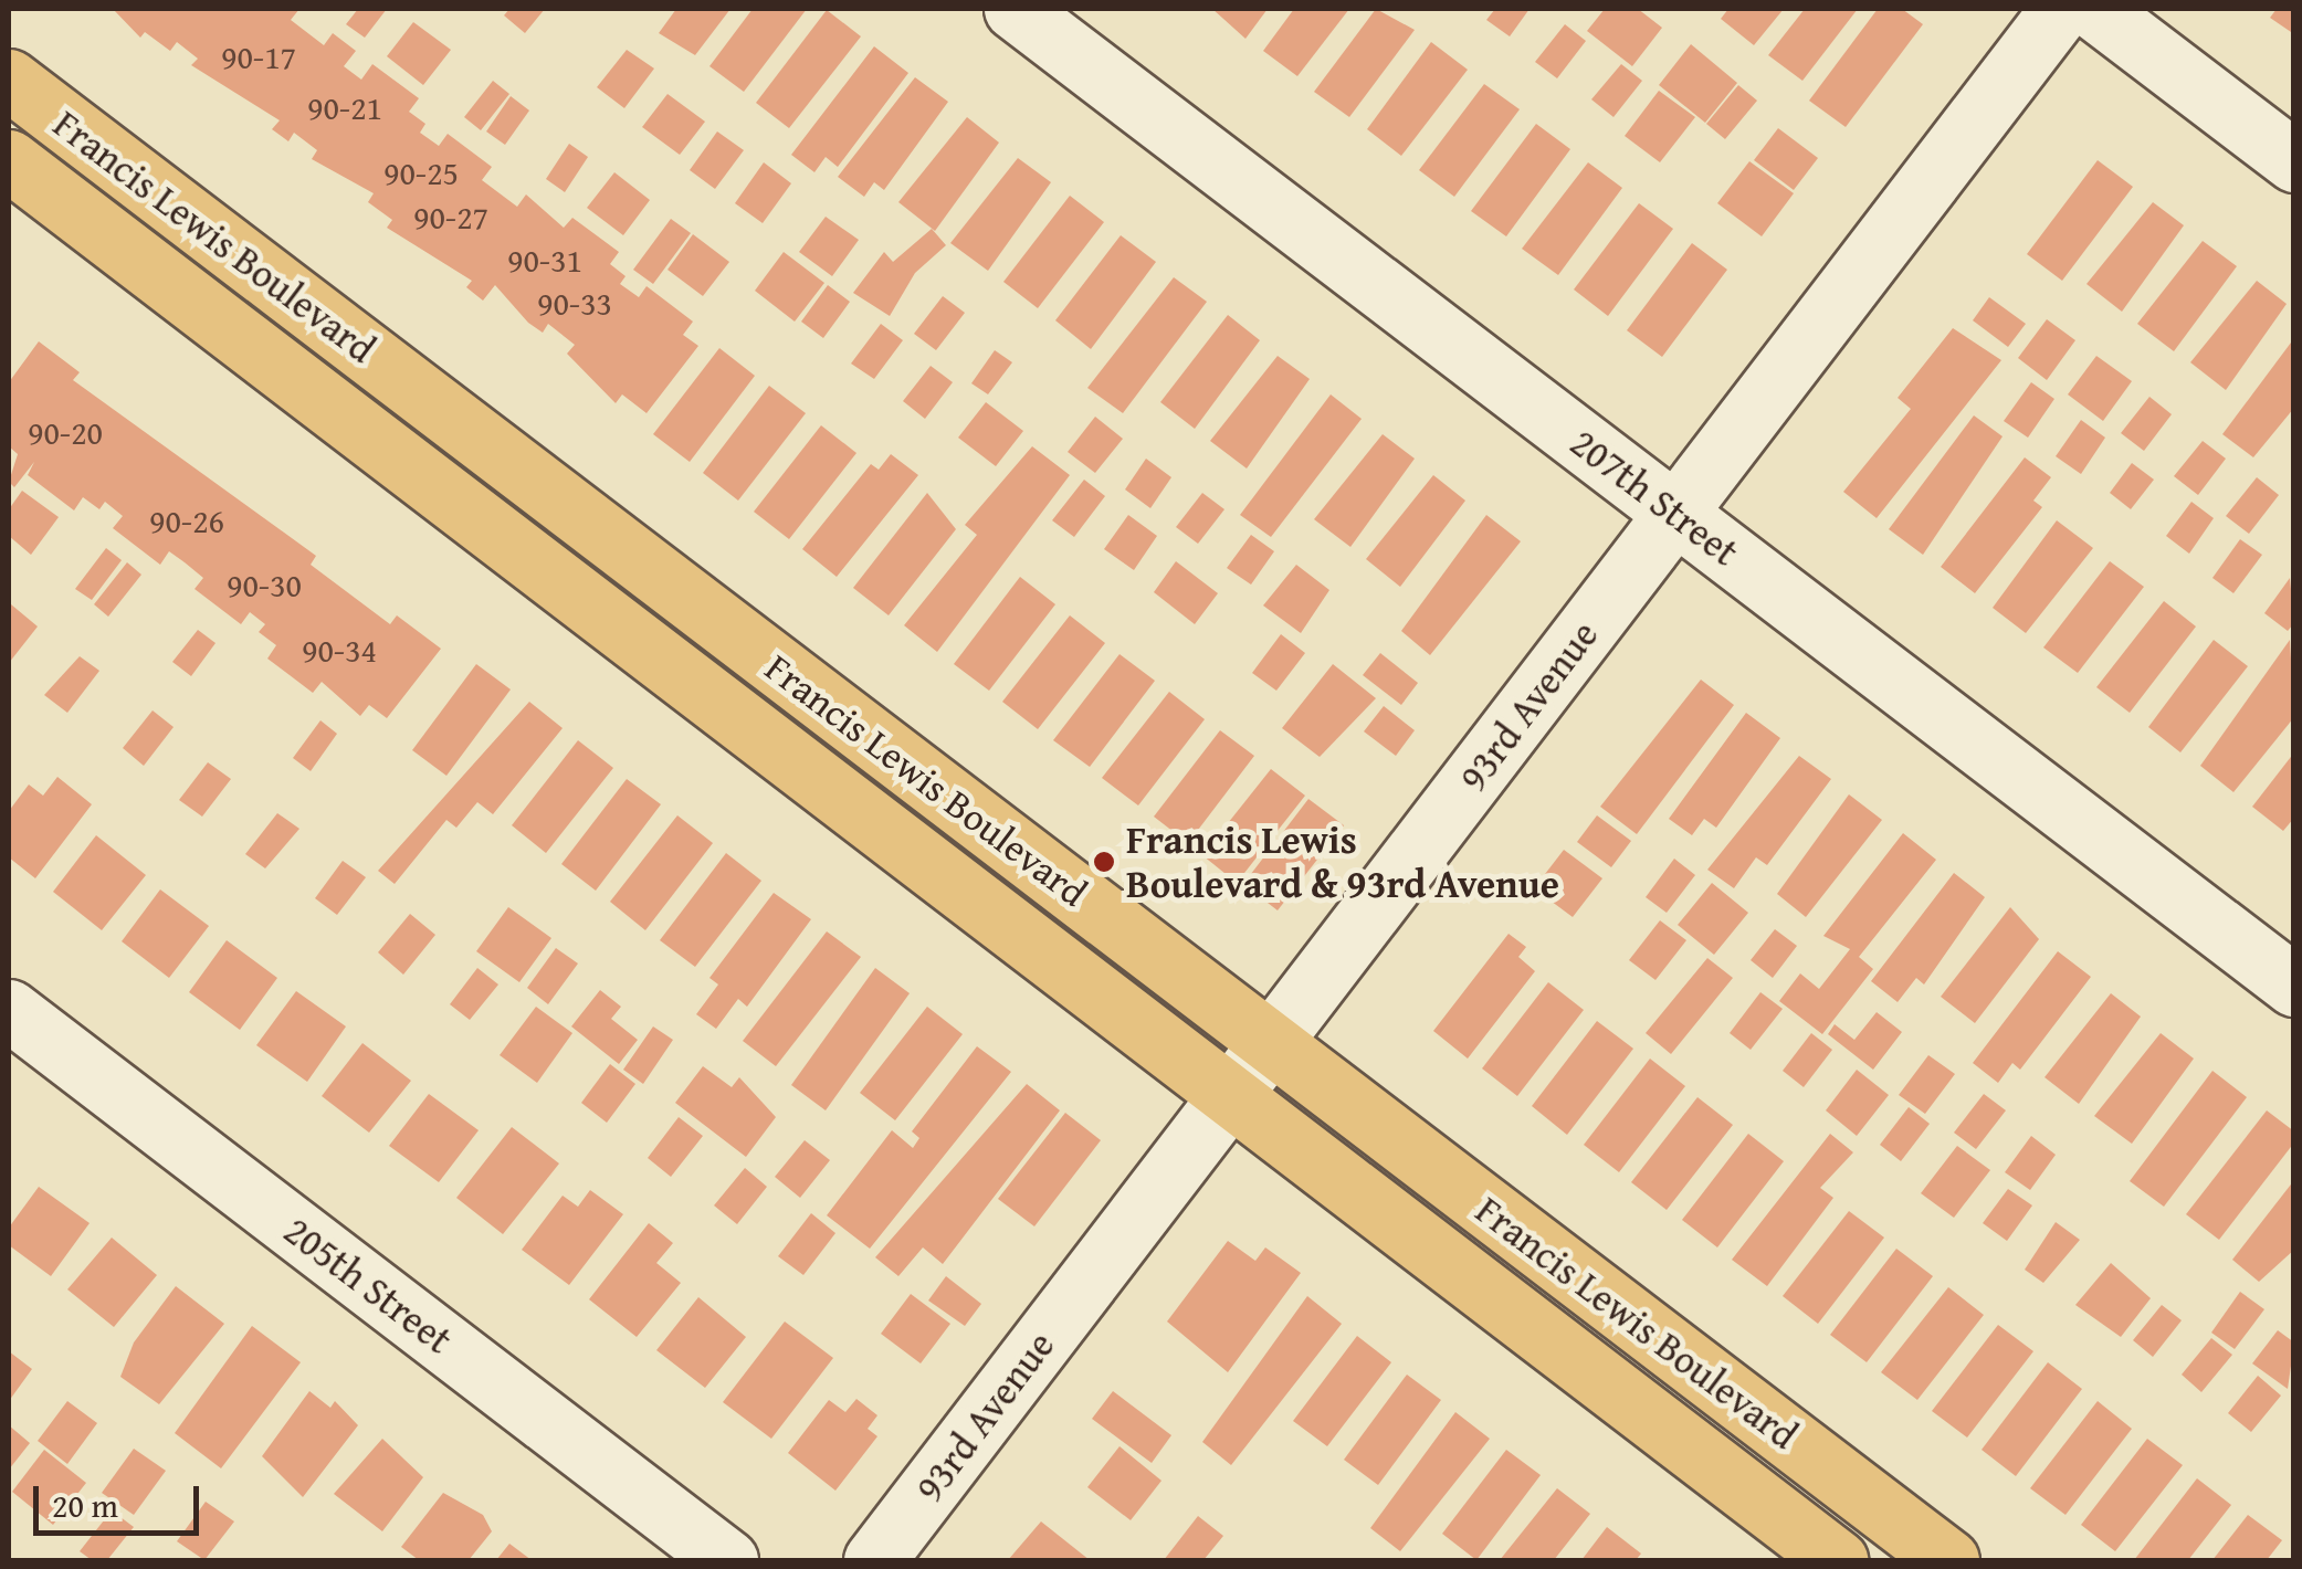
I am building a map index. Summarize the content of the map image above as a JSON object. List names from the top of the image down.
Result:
{
  "streets": {
    "main road": ["Francis Lewis Boulevard"],
    "street": ["207th Street", "93rd Avenue", "205th Street"]
  },
  "crossings": [
    ["Francis Lewis Boulevard", "93rd Avenue"],
    ["207th Street", "93rd Avenue"]
  ],
  "places": ["Francis Lewis Boulevard & 93rd Avenue"],
  "house_numbers": [
    "90-17",
    "90-21",
    "90-25",
    "90-27",
    "90-31",
    "90-33",
    "90-20",
    "90-26",
    "90-30",
    "90-34"
  ],
  "scale_bar": "20 m"
}
